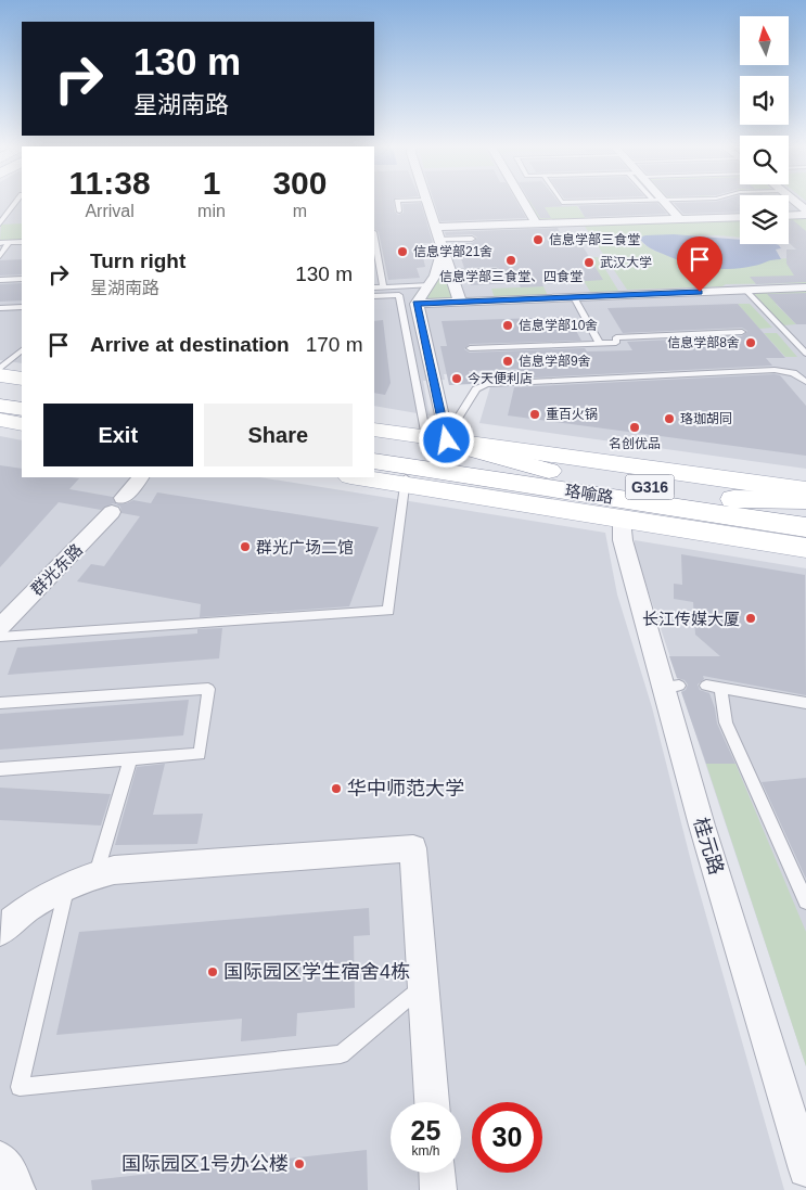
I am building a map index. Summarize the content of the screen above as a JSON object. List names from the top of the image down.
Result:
{
  "streets": {
    "main road": ["G316", "珞喻路"],
    "street": ["群光东路", "桂元路"]
  },
  "places": [
    "信息学部三食堂",
    "信息学部21舍",
    "信息学部三食堂、四食堂",
    "武汉大学",
    "信息学部10舍",
    "信息学部8舍",
    "信息学部9舍",
    "今天便利店",
    "重百火锅",
    "珞珈胡同",
    "名创优品",
    "群光广场二馆",
    "长江传媒大厦",
    "华中师范大学",
    "国际园区学生宿舍4栋",
    "国际园区1号办公楼"
  ],
  "north": "top",
  "page": {
    "turn": ["130 m", "星湖南路"],
    "eta": [
      "11:38",
      "Arrival",
      "1",
      "min",
      "300",
      "m"
    ],
    "list": [
      {
        "name": "Turn right",
        "note": "星湖南路",
        "value": "130 m"
      },
      {
        "name": "Arrive at destination",
        "value": "170 m"
      }
    ],
    "buttons": ["Exit", "Share"],
    "speed": "25 km/h",
    "limit": "30"
  }
}
